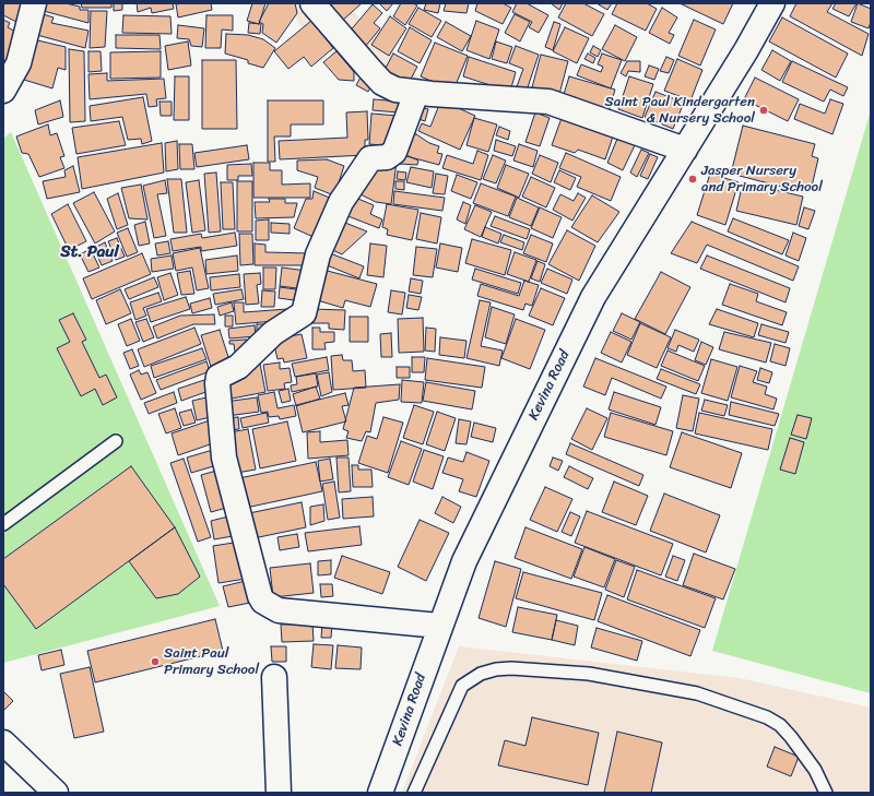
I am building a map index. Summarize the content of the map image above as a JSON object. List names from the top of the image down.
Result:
{
  "streets": {
    "street": ["Kevina Road"]
  },
  "districts": ["St. Paul"],
  "places": ["Saint Paul Kindergarten & Nursery School", "Jasper Nursery and Primary School", "Saint Paul Primary School"]
}
